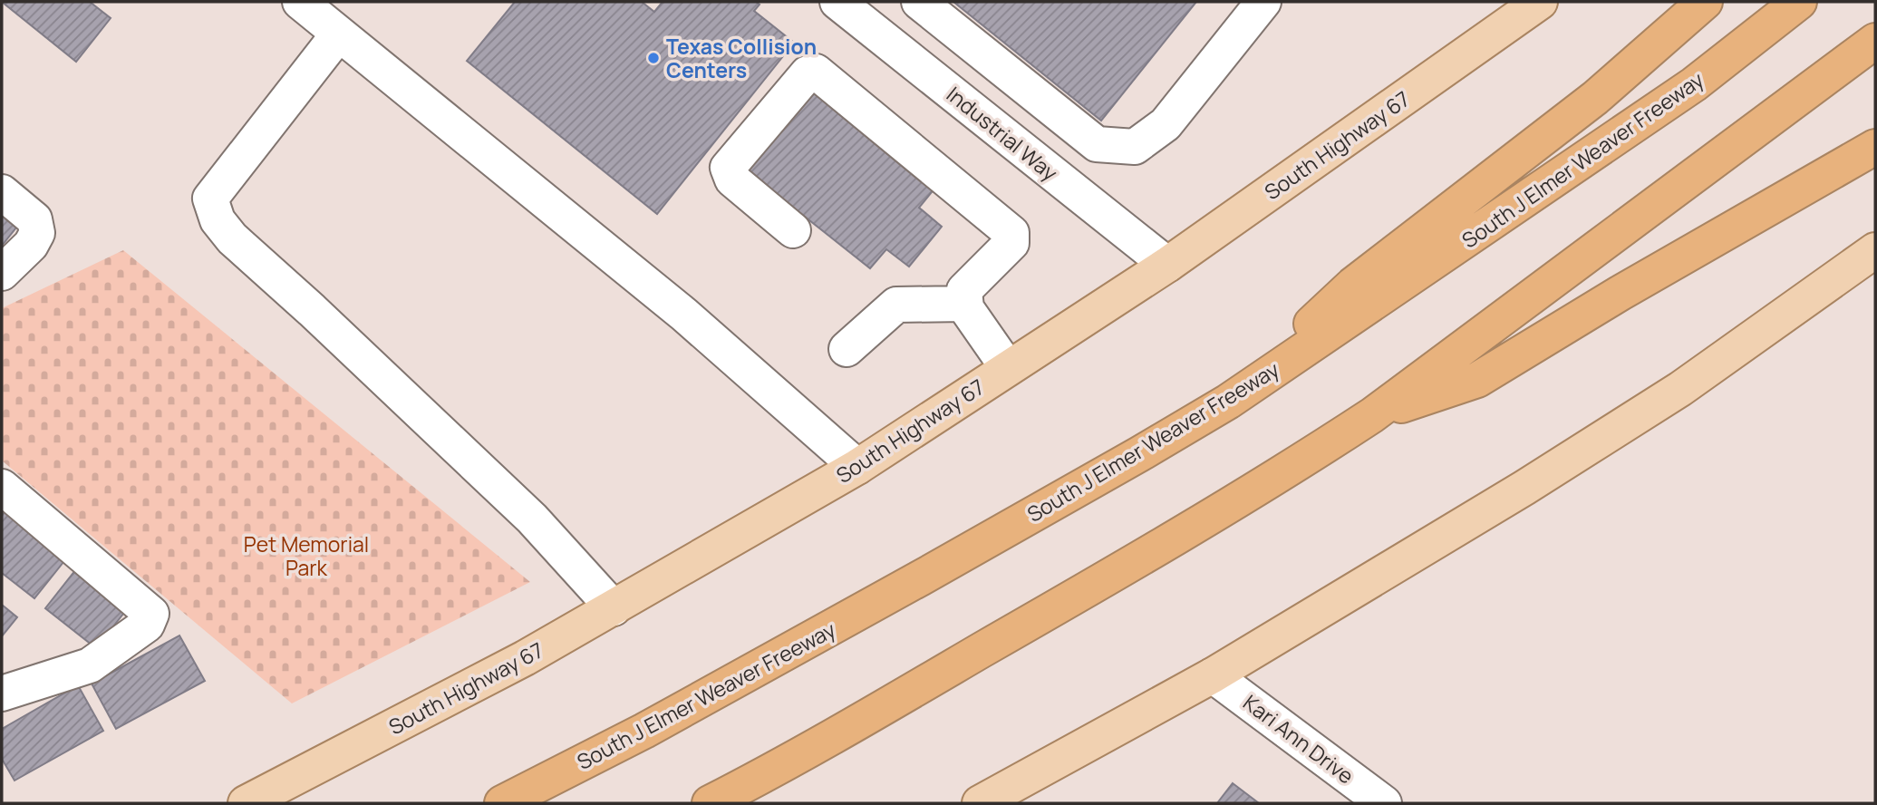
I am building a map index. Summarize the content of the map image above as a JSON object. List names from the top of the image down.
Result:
{
  "streets": {
    "highway": ["South J Elmer Weaver Freeway"],
    "main road": ["South Highway 67"],
    "street": ["Industrial Way", "Kari Ann Drive"]
  },
  "crossings": [
    ["Industrial Way", "South Highway 67"]
  ],
  "parks": ["Pet Memorial Park"],
  "places": ["Texas Collision Centers"]
}
